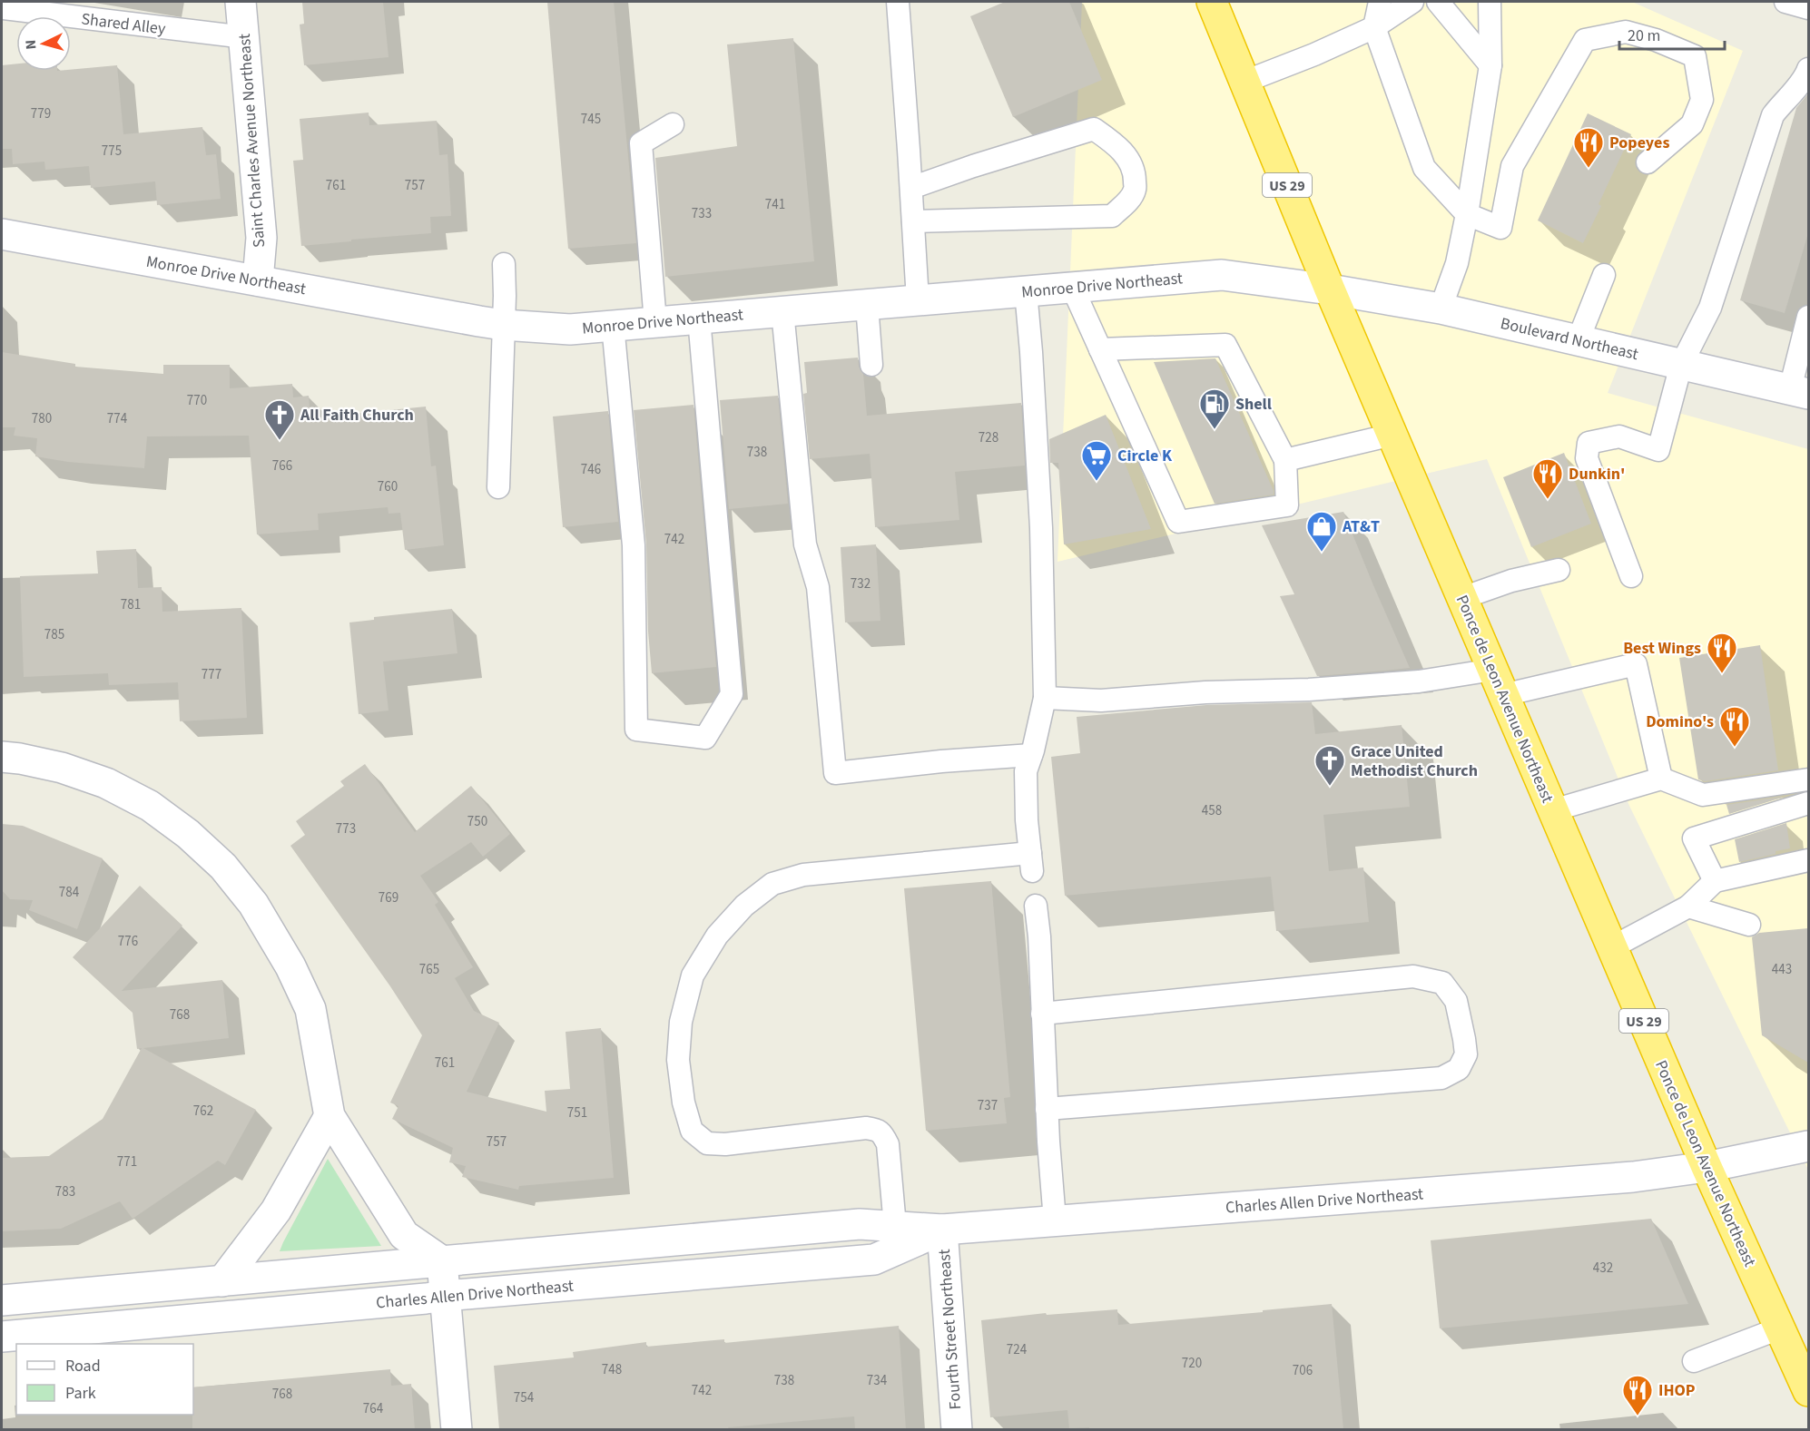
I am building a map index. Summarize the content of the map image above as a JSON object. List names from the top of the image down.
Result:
{
  "streets": {
    "highway": ["US 29", "Ponce de Leon Avenue Northeast"],
    "street": [
      "Saint Charles Avenue Northeast",
      "Monroe Drive Northeast",
      "Boulevard Northeast",
      "Charles Allen Drive Northeast",
      "Fourth Street Northeast"
    ],
    "lane": ["Shared Alley"]
  },
  "crossings": [
    ["Shared Alley", "Saint Charles Avenue Northeast"],
    ["Saint Charles Avenue Northeast", "Monroe Drive Northeast"],
    ["Monroe Drive Northeast", "Boulevard Northeast"],
    ["Monroe Drive Northeast", "Ponce de Leon Avenue Northeast"],
    ["Boulevard Northeast", "Ponce de Leon Avenue Northeast"],
    ["Ponce de Leon Avenue Northeast", "Charles Allen Drive Northeast"],
    ["Charles Allen Drive Northeast", "Fourth Street Northeast"]
  ],
  "places": {
    "restaurant": [
      "Popeyes",
      "Dunkin'",
      "Best Wings",
      "Domino's",
      "IHOP"
    ],
    "fuel station": ["Shell"],
    "church": ["All Faith Church", "Grace United Methodist Church"],
    "supermarket": ["Circle K"],
    "shop": ["AT&T"]
  },
  "house_numbers": [
    "779",
    "745",
    "775",
    "761",
    "757",
    "741",
    "733",
    "770",
    "780",
    "774",
    "728",
    "738",
    "766",
    "746",
    "760",
    "742",
    "732",
    "781",
    "785",
    "777",
    "458",
    "750",
    "773",
    "784",
    "769",
    "776",
    "765",
    "443",
    "768",
    "761",
    "737",
    "762",
    "751",
    "757",
    "771",
    "783",
    "432",
    "724",
    "720",
    "748",
    "706",
    "738",
    "734",
    "742",
    "768",
    "754",
    "764"
  ],
  "legend": ["Road", "Park"],
  "scale_bar": "20 m",
  "north": "left"
}
